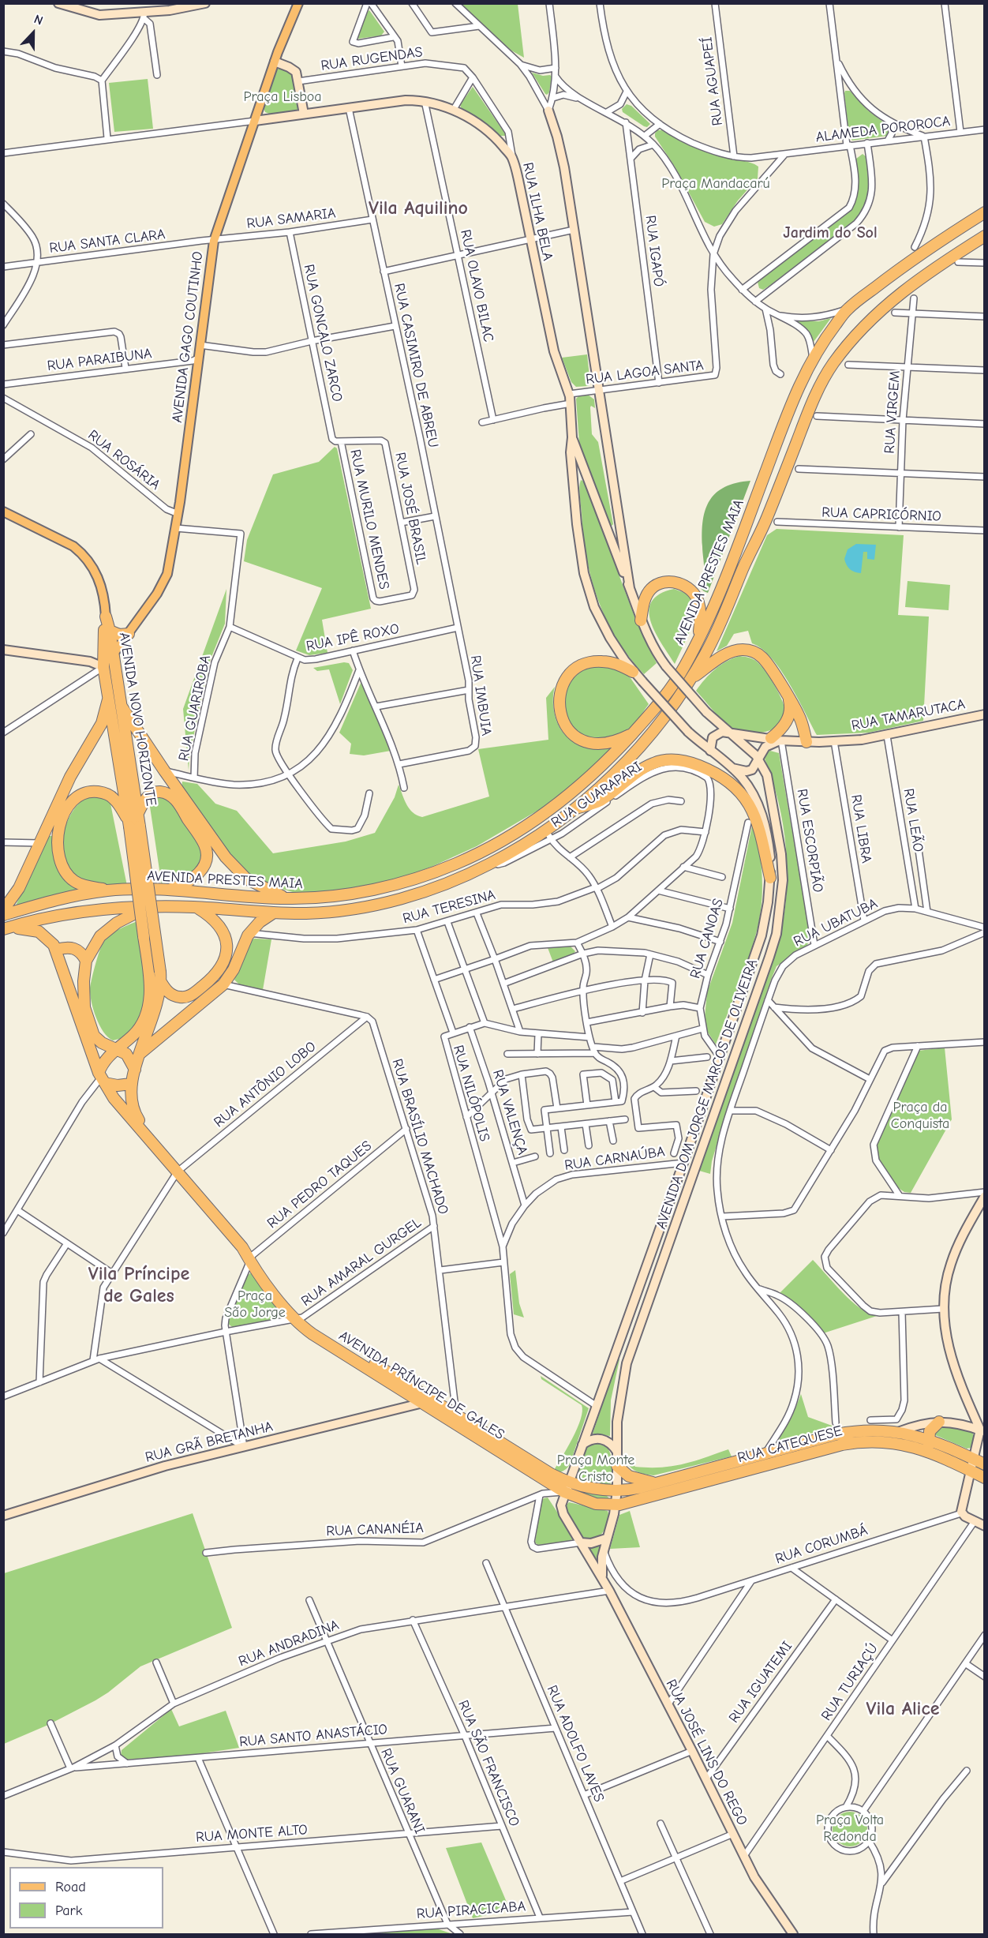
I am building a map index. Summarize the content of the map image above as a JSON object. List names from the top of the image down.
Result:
{
  "streets": {
    "highway": [
      "AVENIDA PRESTES MAIA",
      "AVENIDA NOVO HORIZONTE",
      "AVENIDA PRÍNCIPE DE GALES",
      "RUA CATEQUESE"
    ],
    "main road": [
      "RUA ILHA BELA",
      "AVENIDA GAGO COUTINHO",
      "RUA TAMARUTACA",
      "AVENIDA DOM JORGE MARCOS DE OLIVEIRA",
      "RUA GRÃ BRETANHA",
      "RUA JOSÉ LINS DO REGO"
    ],
    "street": [
      "RUA RUGENDAS",
      "RUA AGUAPEÍ",
      "ALAMEDA POROROCA",
      "RUA SAMARIA",
      "RUA SANTA CLARA",
      "RUA IGAPÓ",
      "RUA OLAVO BILAC",
      "RUA GONCALO ZARCO",
      "RUA PARAIBUNA",
      "RUA CASIMIRO DE ABREU",
      "RUA LAGOA SANTA",
      "RUA VIRGEM",
      "RUA ROSÁRIA",
      "RUA JOSÉ BRASIL",
      "RUA CAPRICÓRNIO",
      "RUA MURILO MENDES",
      "RUA IPÊ ROXO",
      "RUA IMBUIA",
      "RUA GUARIROBA",
      "RUA GUARAPARI",
      "RUA LEÃO",
      "RUA LIBRA",
      "RUA ESCORPIÃO",
      "RUA TERESINA",
      "RUA UBATUBA",
      "RUA CANOAS",
      "RUA ANTÔNIO LOBO",
      "RUA NILÓPOLIS",
      "RUA VALENÇA",
      "RUA BRASÍLIO MACHADO",
      "RUA CARNAÚBA",
      "RUA PEDRO TAQUES",
      "RUA AMARAL GURGEL",
      "RUA CANANÉIA",
      "RUA CORUMBÁ",
      "RUA ANDRADINA",
      "RUA IGUATEMI",
      "RUA TURIAÇÚ",
      "RUA SANTO ANASTÁCIO",
      "RUA ADOLFO LAVES",
      "RUA SÃO FRANCISCO",
      "RUA GUARANI",
      "RUA MONTE ALTO",
      "RUA PIRACICABA"
    ]
  },
  "crossings": [
    ["RUA ILHA BELA", "RUA OLAVO BILAC"],
    ["RUA ILHA BELA", "RUA CASIMIRO DE ABREU"],
    ["RUA ILHA BELA", "RUA LAGOA SANTA"],
    ["RUA SAMARIA", "RUA SANTA CLARA"],
    ["RUA SAMARIA", "RUA GONCALO ZARCO"],
    ["RUA SAMARIA", "AVENIDA GAGO COUTINHO"],
    ["RUA SAMARIA", "RUA CASIMIRO DE ABREU"],
    ["RUA SANTA CLARA", "AVENIDA GAGO COUTINHO"],
    ["RUA IGAPÓ", "RUA LAGOA SANTA"],
    ["RUA GONCALO ZARCO", "RUA JOSÉ BRASIL"],
    ["AVENIDA GAGO COUTINHO", "RUA PARAIBUNA"],
    ["AVENIDA GAGO COUTINHO", "RUA ROSÁRIA"],
    ["AVENIDA GAGO COUTINHO", "RUA GUARIROBA"],
    ["AVENIDA GAGO COUTINHO", "AVENIDA NOVO HORIZONTE"],
    ["RUA CASIMIRO DE ABREU", "RUA IPÊ ROXO"],
    ["RUA CASIMIRO DE ABREU", "RUA IMBUIA"],
    ["RUA VIRGEM", "RUA CAPRICÓRNIO"],
    ["RUA JOSÉ BRASIL", "RUA MURILO MENDES"],
    ["AVENIDA PRESTES MAIA", "RUA GUARAPARI"],
    ["RUA IPÊ ROXO", "RUA IMBUIA"],
    ["RUA IPÊ ROXO", "RUA GUARIROBA"],
    ["RUA TAMARUTACA", "RUA LEÃO"],
    ["RUA TAMARUTACA", "RUA LIBRA"],
    ["RUA TAMARUTACA", "RUA ESCORPIÃO"],
    ["RUA TAMARUTACA", "AVENIDA DOM JORGE MARCOS DE OLIVEIRA"],
    ["RUA GUARAPARI", "RUA TERESINA"],
    ["RUA LEÃO", "RUA UBATUBA"],
    ["RUA LIBRA", "RUA UBATUBA"],
    ["RUA ESCORPIÃO", "RUA UBATUBA"],
    ["RUA CANOAS", "AVENIDA DOM JORGE MARCOS DE OLIVEIRA"],
    ["RUA ANTÔNIO LOBO", "RUA BRASÍLIO MACHADO"],
    ["RUA ANTÔNIO LOBO", "AVENIDA PRÍNCIPE DE GALES"],
    ["RUA NILÓPOLIS", "RUA VALENÇA"],
    ["RUA NILÓPOLIS", "RUA CARNAÚBA"],
    ["AVENIDA DOM JORGE MARCOS DE OLIVEIRA", "RUA CARNAÚBA"],
    ["AVENIDA DOM JORGE MARCOS DE OLIVEIRA", "AVENIDA PRÍNCIPE DE GALES"],
    ["AVENIDA DOM JORGE MARCOS DE OLIVEIRA", "RUA CATEQUESE"],
    ["AVENIDA DOM JORGE MARCOS DE OLIVEIRA", "RUA CANANÉIA"],
    ["AVENIDA DOM JORGE MARCOS DE OLIVEIRA", "RUA JOSÉ LINS DO REGO"],
    ["RUA VALENÇA", "RUA CARNAÚBA"],
    ["RUA BRASÍLIO MACHADO", "RUA PEDRO TAQUES"],
    ["RUA BRASÍLIO MACHADO", "RUA AMARAL GURGEL"],
    ["RUA BRASÍLIO MACHADO", "AVENIDA PRÍNCIPE DE GALES"],
    ["RUA PEDRO TAQUES", "AVENIDA PRÍNCIPE DE GALES"],
    ["RUA AMARAL GURGEL", "AVENIDA PRÍNCIPE DE GALES"],
    ["AVENIDA PRÍNCIPE DE GALES", "RUA GRÃ BRETANHA"],
    ["AVENIDA PRÍNCIPE DE GALES", "RUA CATEQUESE"],
    ["AVENIDA PRÍNCIPE DE GALES", "RUA CANANÉIA"],
    ["AVENIDA PRÍNCIPE DE GALES", "RUA JOSÉ LINS DO REGO"],
    ["RUA CATEQUESE", "RUA JOSÉ LINS DO REGO"],
    ["RUA CANANÉIA", "RUA JOSÉ LINS DO REGO"],
    ["RUA CORUMBÁ", "RUA JOSÉ LINS DO REGO"],
    ["RUA ANDRADINA", "RUA SANTO ANASTÁCIO"],
    ["RUA ANDRADINA", "RUA ADOLFO LAVES"],
    ["RUA ANDRADINA", "RUA JOSÉ LINS DO REGO"],
    ["RUA ANDRADINA", "RUA SÃO FRANCISCO"],
    ["RUA ANDRADINA", "RUA GUARANI"],
    ["RUA IGUATEMI", "RUA JOSÉ LINS DO REGO"],
    ["RUA TURIAÇÚ", "RUA JOSÉ LINS DO REGO"],
    ["RUA SANTO ANASTÁCIO", "RUA ADOLFO LAVES"],
    ["RUA SANTO ANASTÁCIO", "RUA SÃO FRANCISCO"],
    ["RUA SANTO ANASTÁCIO", "RUA GUARANI"],
    ["RUA ADOLFO LAVES", "RUA PIRACICABA"],
    ["RUA SÃO FRANCISCO", "RUA MONTE ALTO"],
    ["RUA SÃO FRANCISCO", "RUA PIRACICABA"],
    ["RUA GUARANI", "RUA MONTE ALTO"],
    ["RUA GUARANI", "RUA PIRACICABA"]
  ],
  "districts": [
    "Vila Aquilino",
    "Jardim do Sol",
    "Vila Príncipe de Gales",
    "Vila Alice"
  ],
  "parks": [
    "Praça Lisboa",
    "Praça Mandacarú",
    "Praça da Conquista",
    "Praça São Jorge",
    "Praça Monte Cristo",
    "Praça Volta Redonda"
  ],
  "legend": ["Road", "Park"],
  "north": "top"
}
